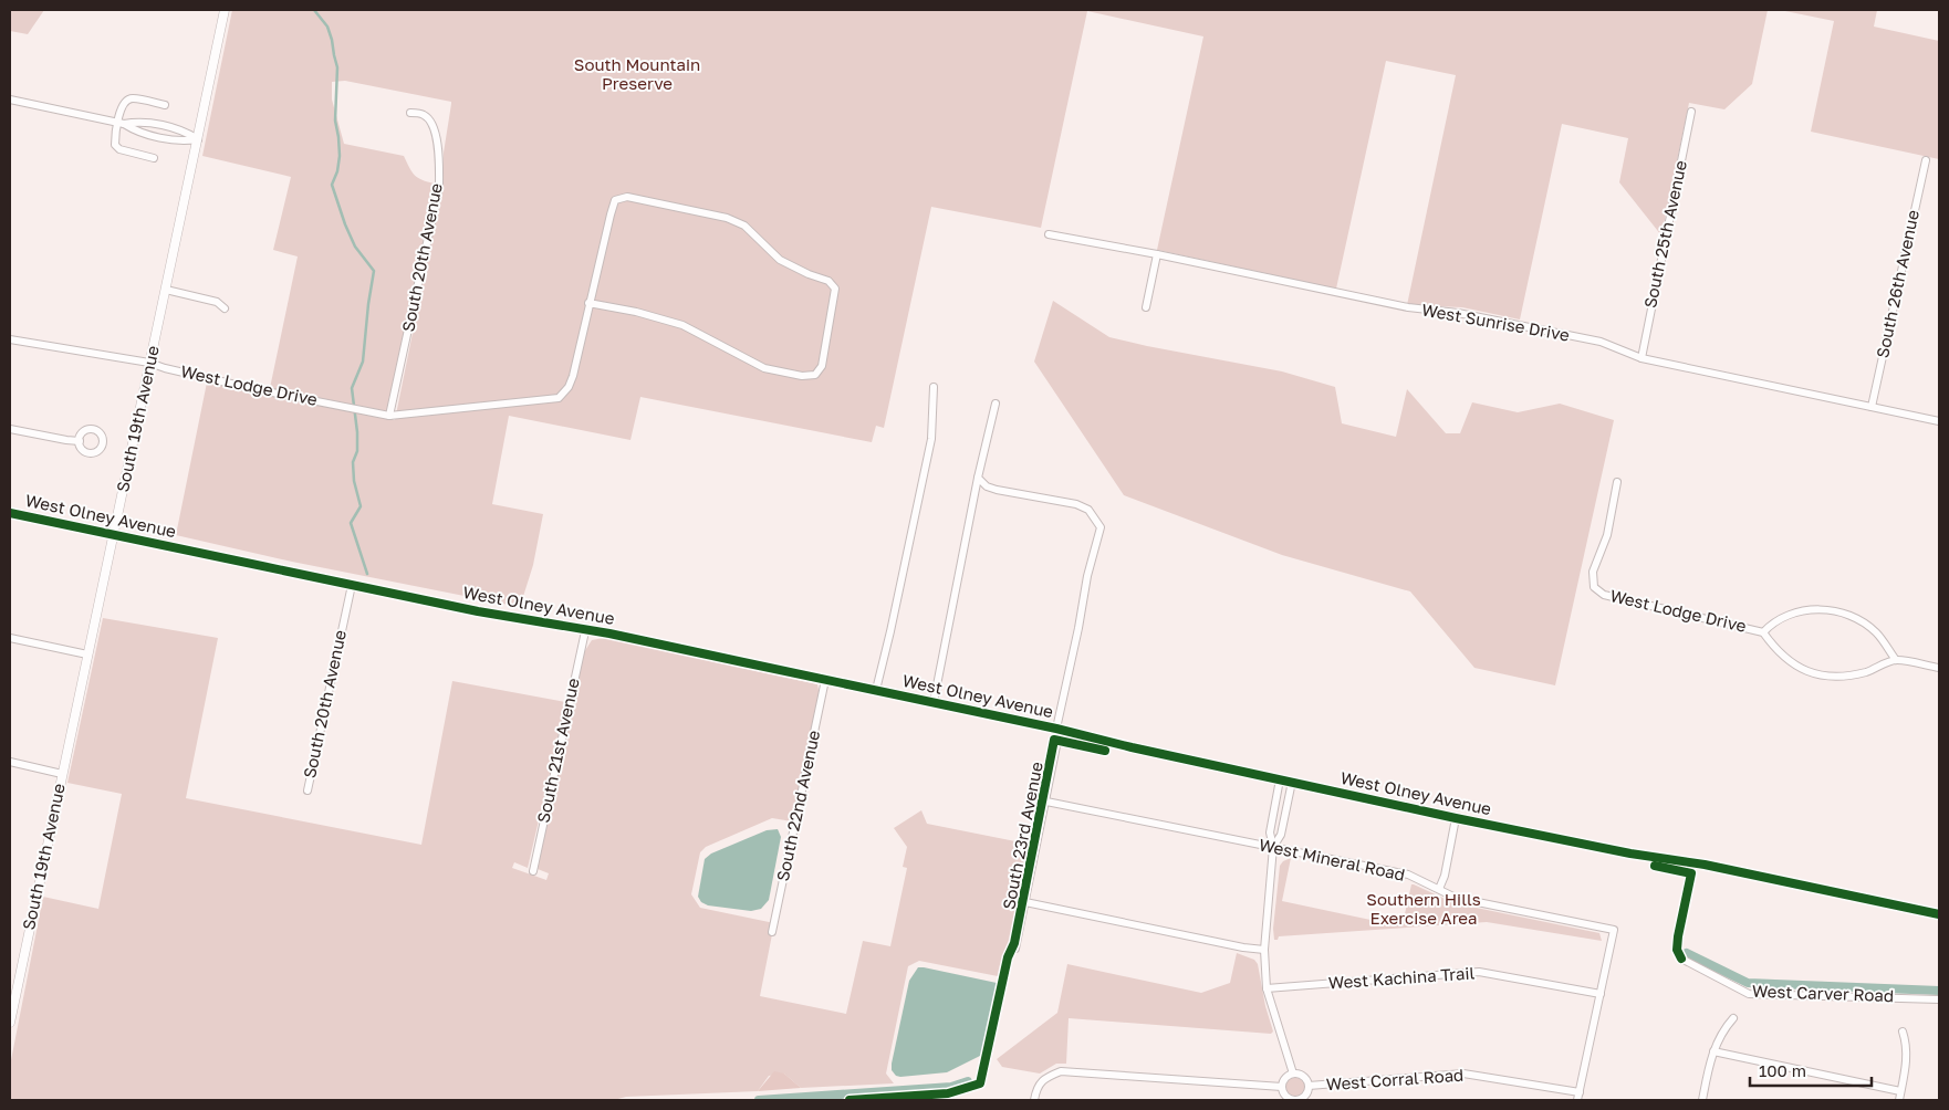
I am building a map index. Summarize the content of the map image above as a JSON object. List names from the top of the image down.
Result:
{
  "streets": {
    "street": [
      "South 25th Avenue",
      "South 20th Avenue",
      "South 26th Avenue",
      "West Sunrise Drive",
      "West Lodge Drive",
      "South 19th Avenue",
      "West Olney Avenue",
      "South 21st Avenue",
      "South 22nd Avenue",
      "South 23rd Avenue",
      "West Mineral Road",
      "West Kachina Trail",
      "West Carver Road",
      "West Corral Road"
    ]
  },
  "crossings": [
    ["South 25th Avenue", "West Sunrise Drive"],
    ["South 20th Avenue", "West Lodge Drive"],
    ["South 20th Avenue", "West Olney Avenue"],
    ["South 26th Avenue", "West Sunrise Drive"],
    ["West Lodge Drive", "South 19th Avenue"],
    ["South 19th Avenue", "West Olney Avenue"],
    ["West Olney Avenue", "South 21st Avenue"],
    ["West Olney Avenue", "South 22nd Avenue"],
    ["West Olney Avenue", "South 23rd Avenue"],
    ["South 23rd Avenue", "West Mineral Road"],
    ["West Mineral Road", "West Kachina Trail"]
  ],
  "parks": ["South Mountain Preserve", "Southern Hills Exercise Area"],
  "scale_bar": "100 m"
}
